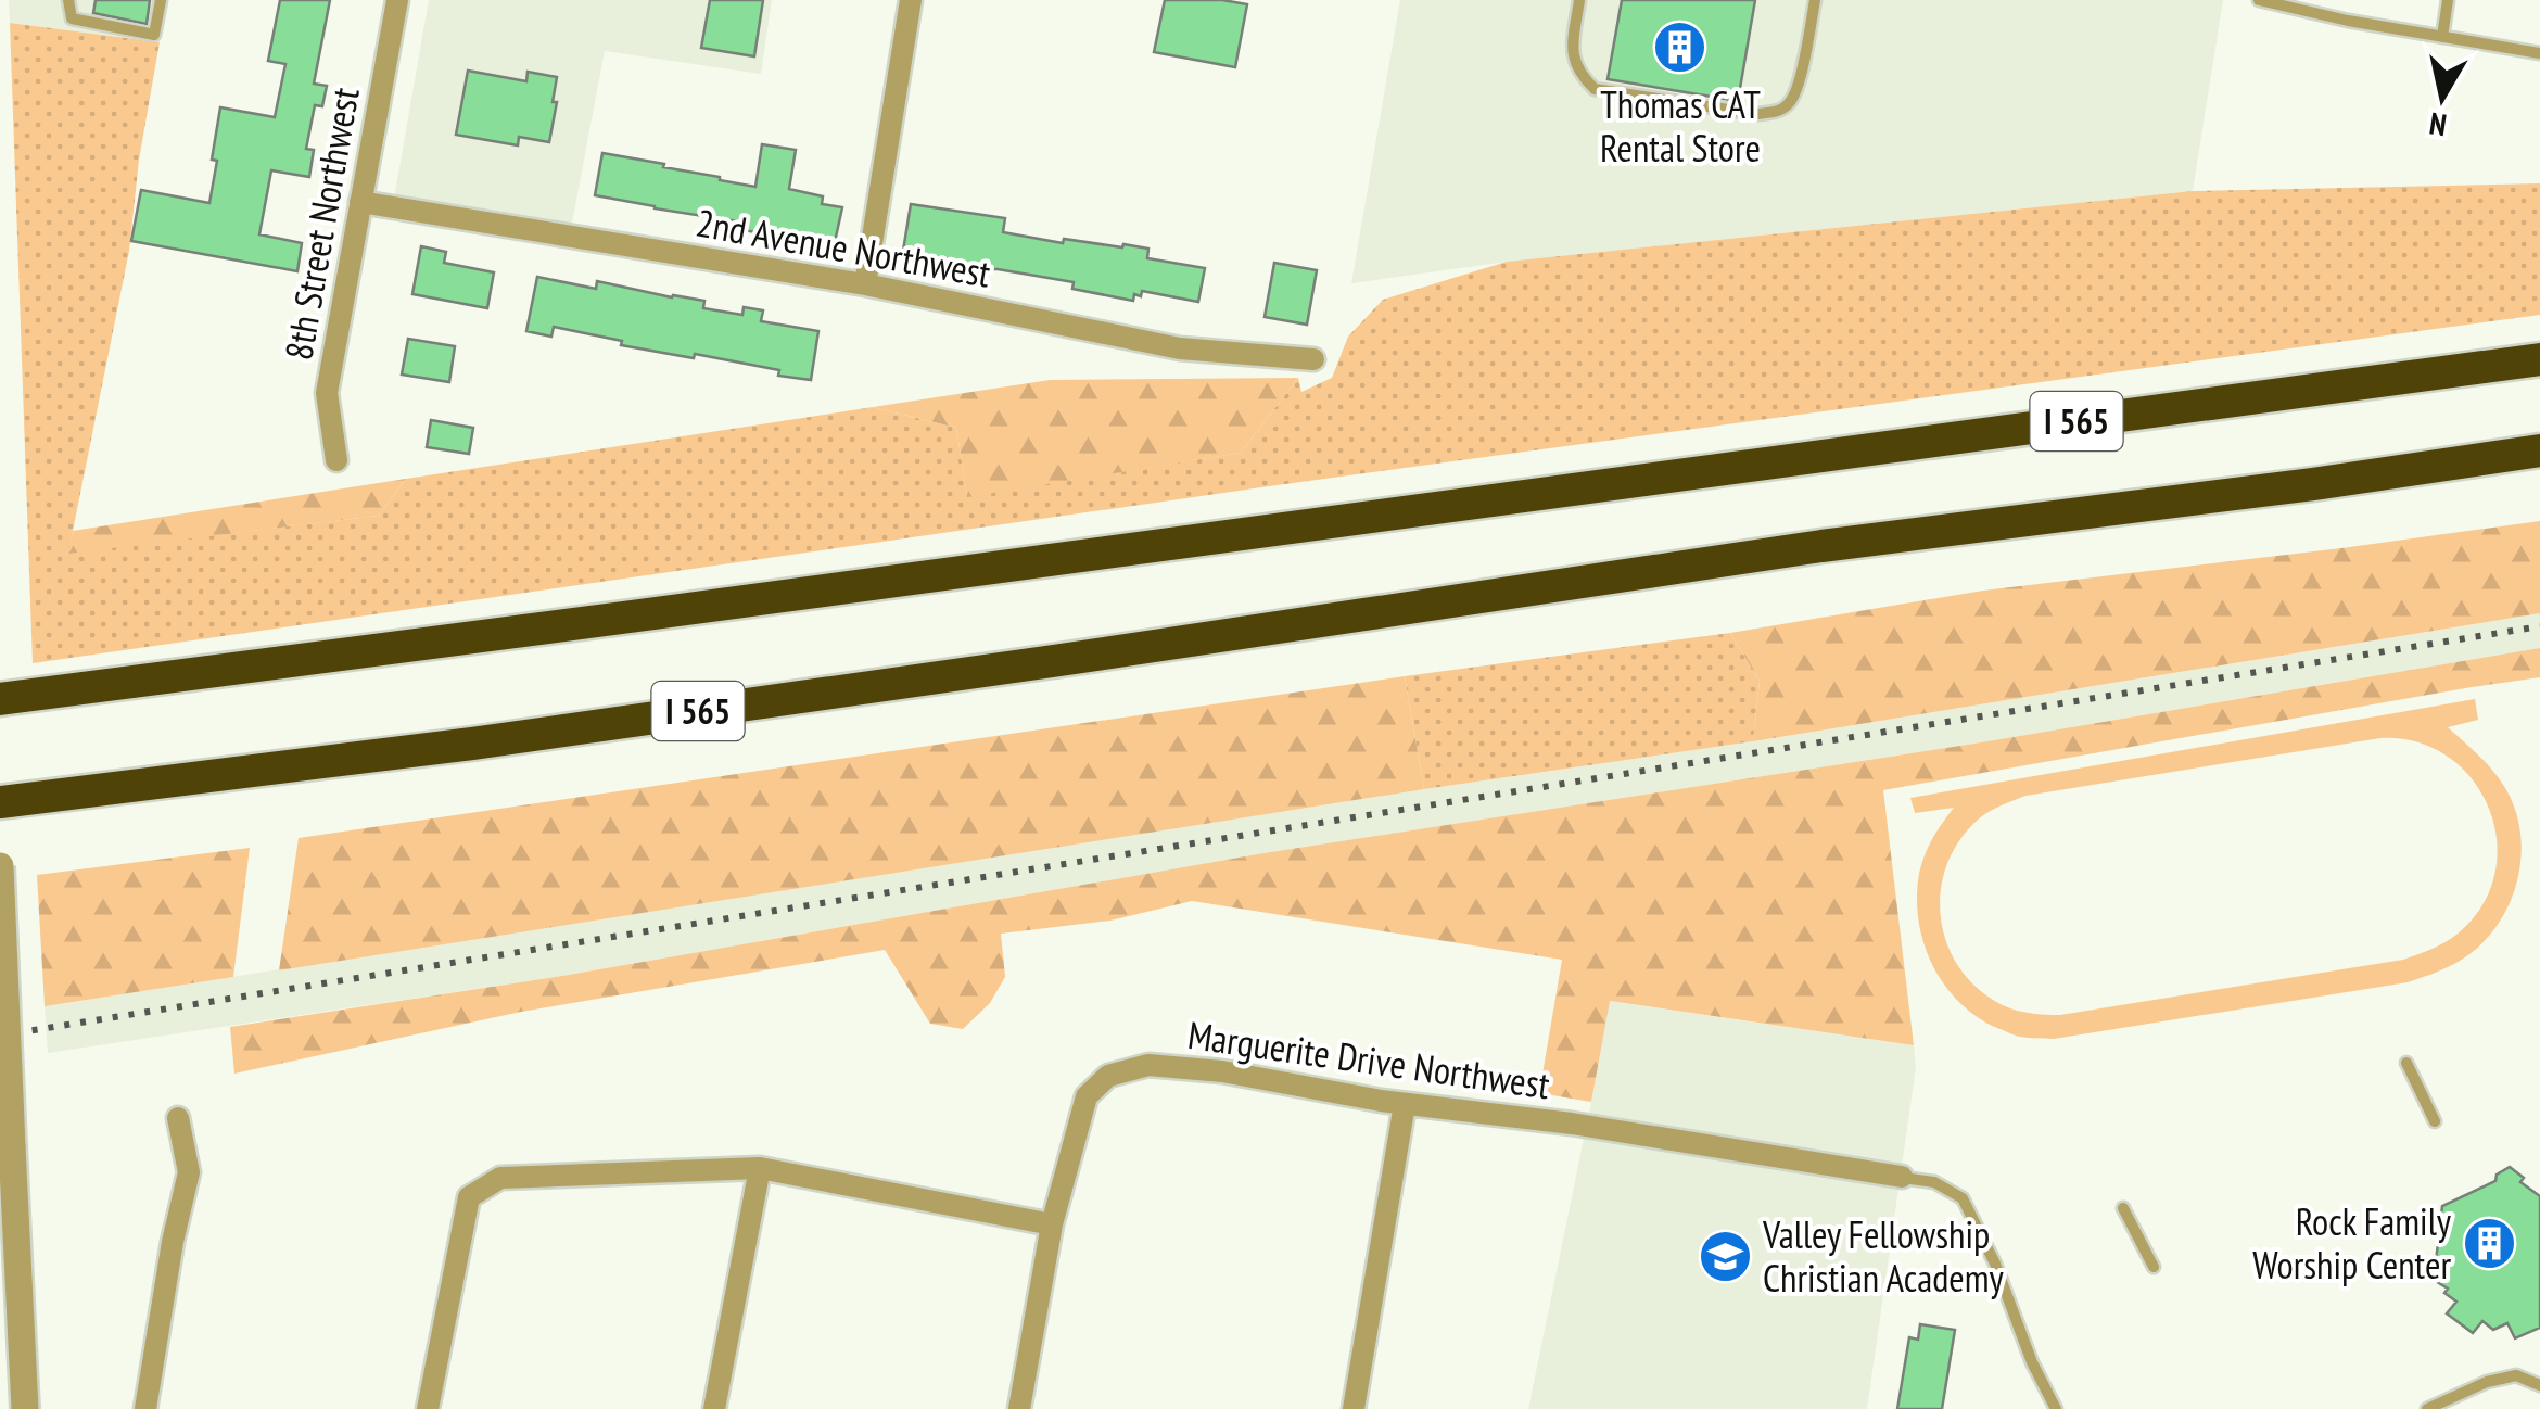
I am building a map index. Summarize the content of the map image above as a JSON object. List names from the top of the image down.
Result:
{
  "streets": {
    "highway": ["I 565"],
    "street": ["8th Street Northwest", "2nd Avenue Northwest", "Marguerite Drive Northwest"]
  },
  "crossings": [
    ["8th Street Northwest", "2nd Avenue Northwest"]
  ],
  "places": {
    "building": ["Thomas CAT Rental Store", "Rock Family Worship Center"],
    "school or university": ["Valley Fellowship Christian Academy"]
  },
  "north": "bottom"
}
